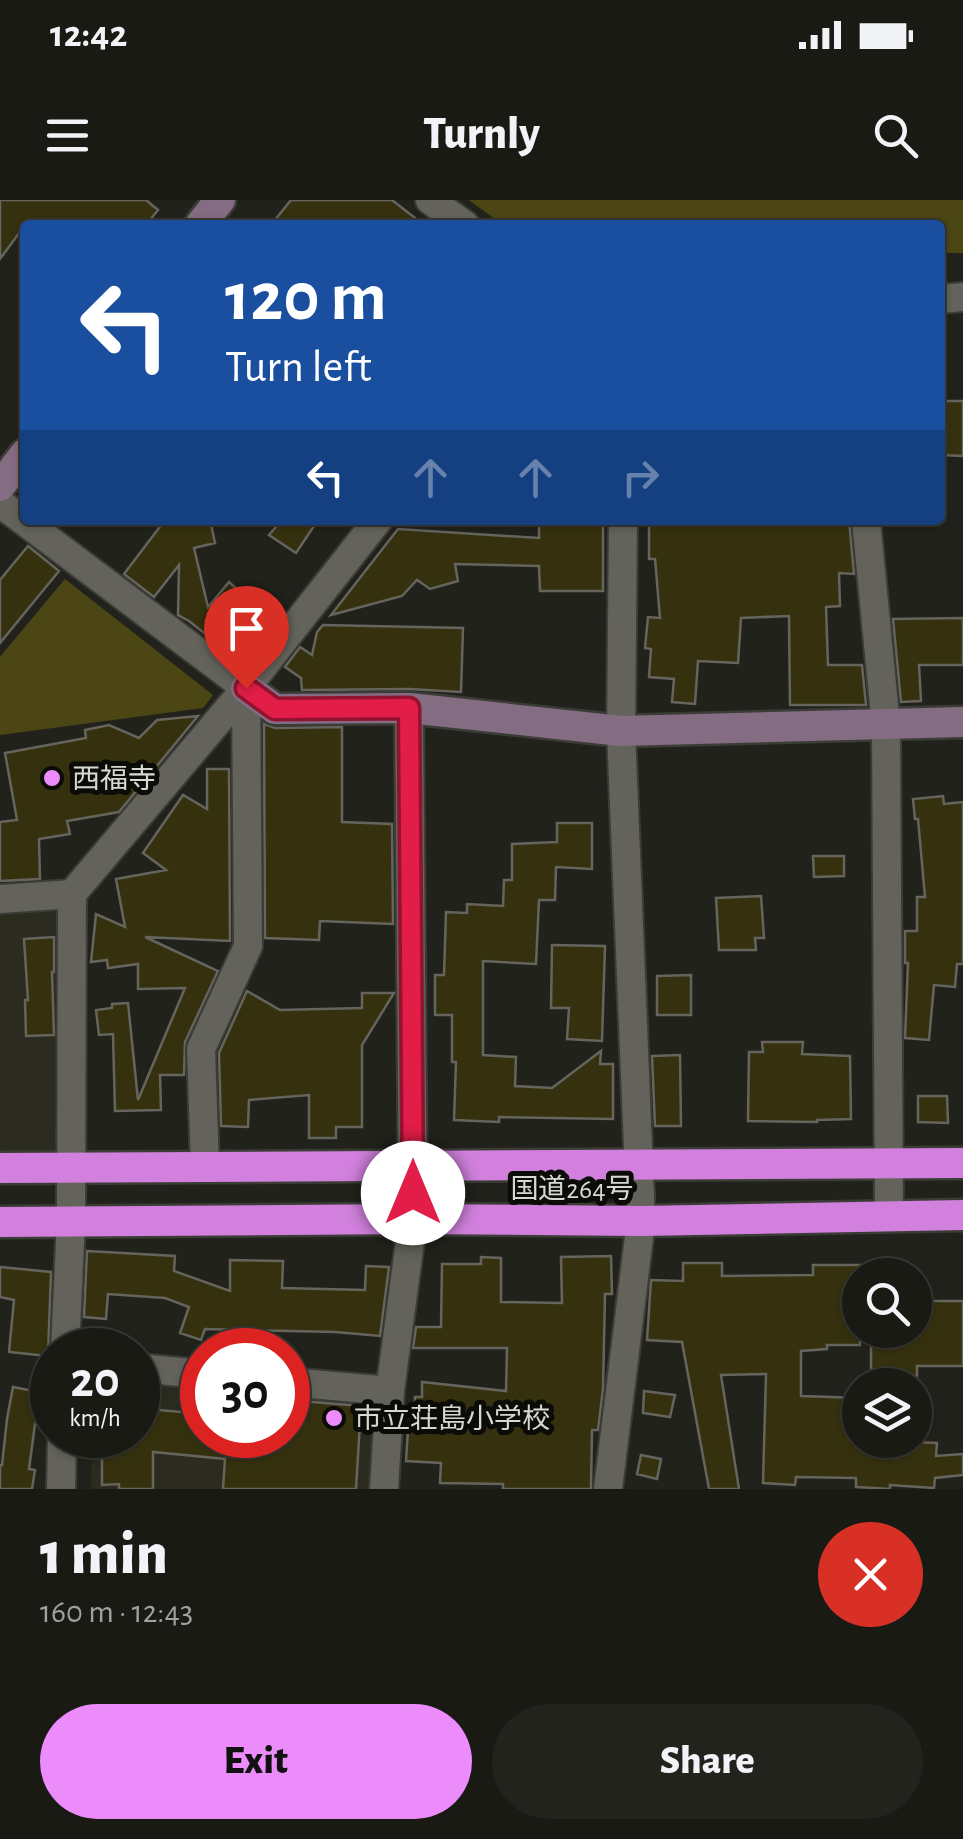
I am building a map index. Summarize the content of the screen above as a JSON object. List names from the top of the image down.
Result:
{
  "streets": {
    "highway": ["国道264号"]
  },
  "places": ["西福寺", "市立荘島小学校"],
  "page": {
    "status": "12:42",
    "header": "Turnly",
    "turn": ["120 m", "Turn left"],
    "speed": "20 km/h",
    "limit": "30",
    "heading": ["1 min", "160 m · 12:43"],
    "buttons": ["Exit", "Share"]
  }
}
